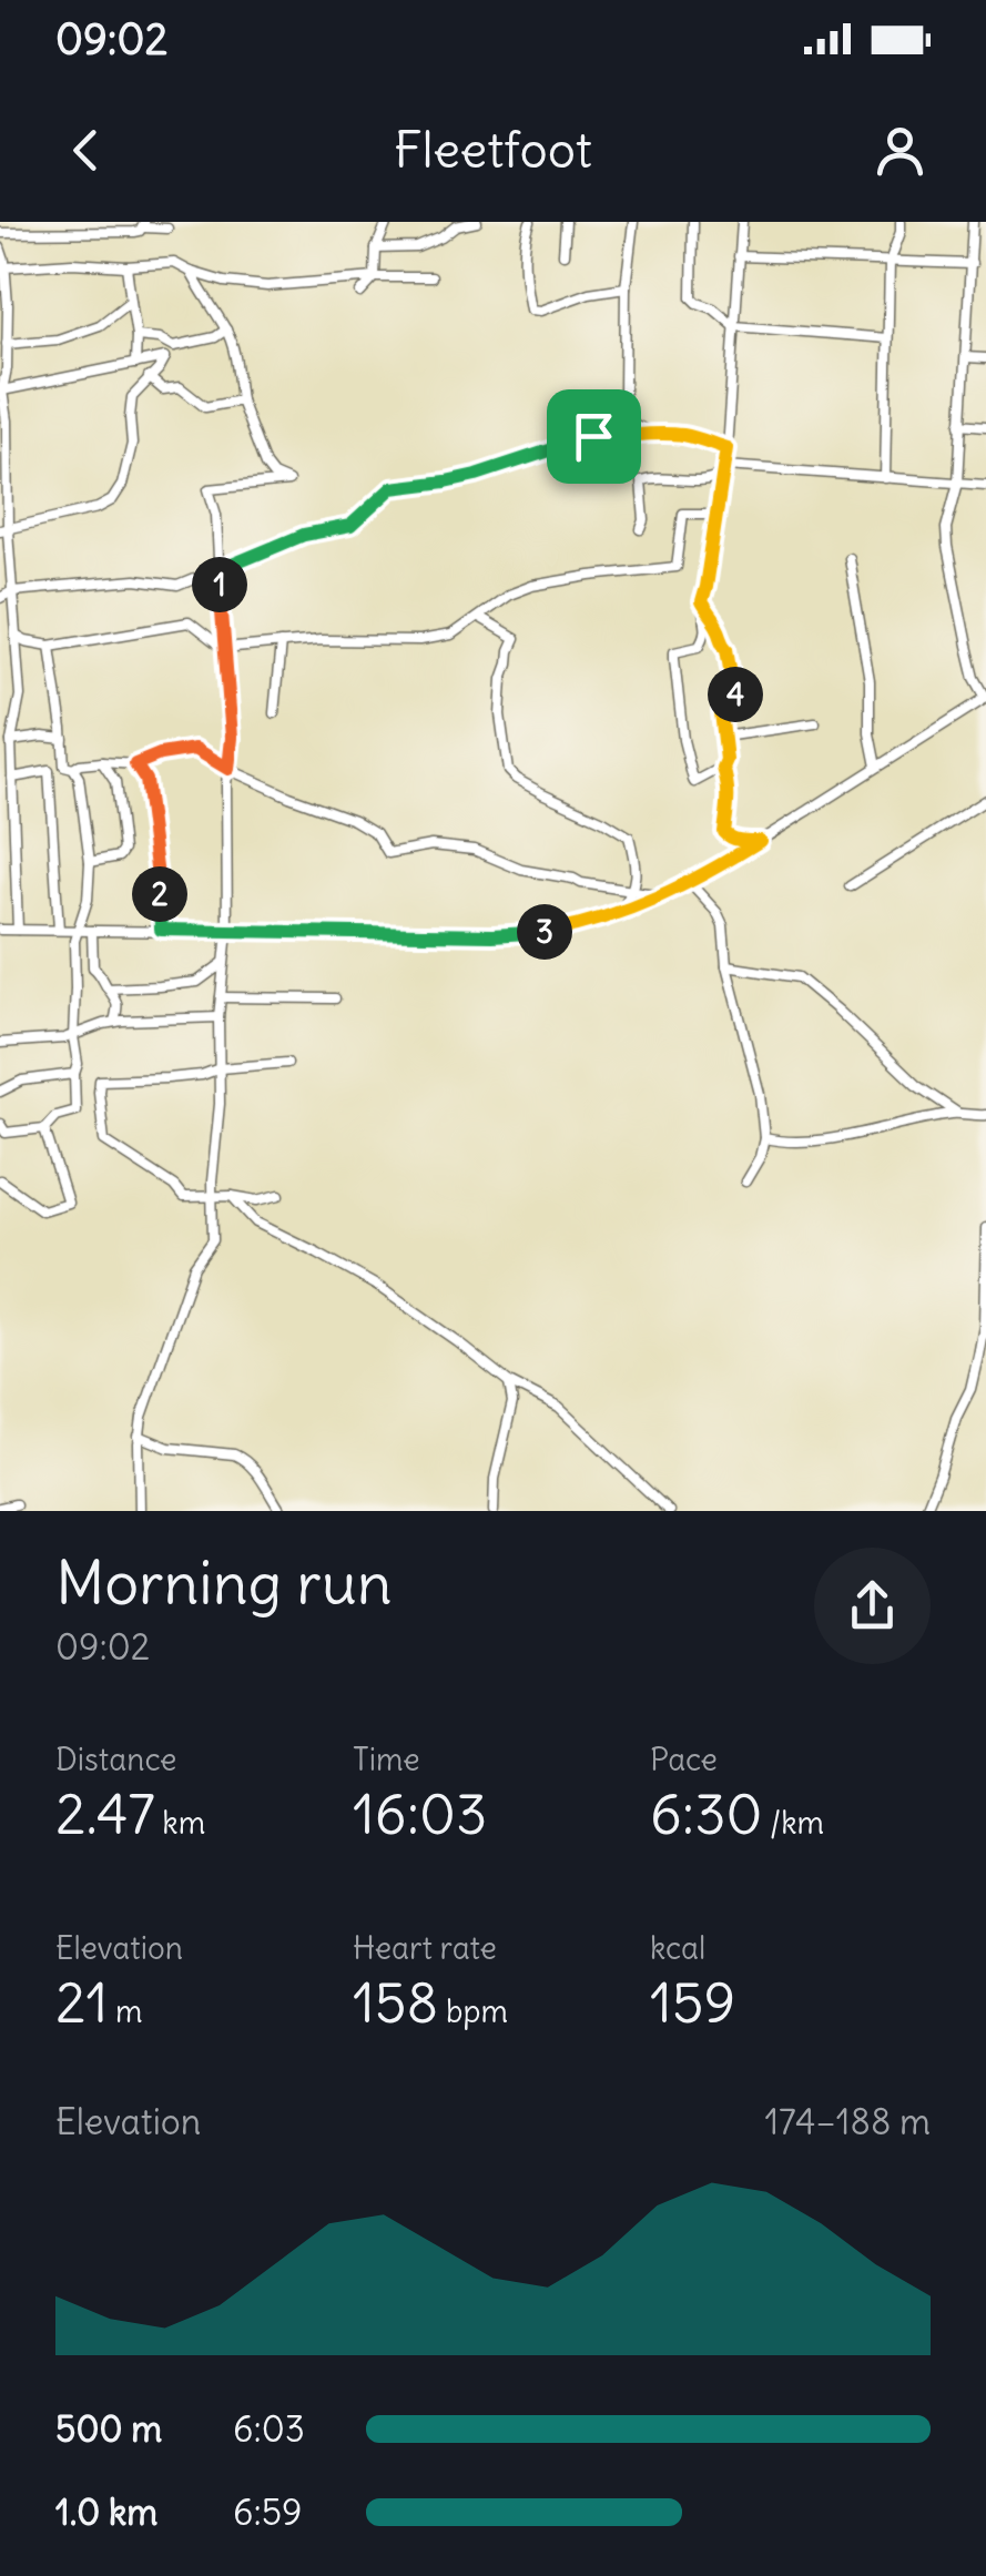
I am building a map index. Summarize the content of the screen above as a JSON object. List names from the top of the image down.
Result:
{
  "page": {
    "status": "09:02",
    "header": "Fleetfoot",
    "pins": [
      "1",
      "4",
      "2",
      "3"
    ],
    "heading": ["Morning run", "09:02"],
    "stats": [
      ["Distance", "2.47 km"],
      ["Time", "16:03"],
      ["Pace", "6:30 /km"],
      ["Elevation", "21 m"],
      ["Heart rate", "158 bpm"],
      ["kcal", "159"]
    ],
    "chart": ["Elevation", "174–188 m"],
    "list": [
      {
        "name": "500 m",
        "note": "6:03"
      },
      {
        "name": "1.0 km",
        "note": "6:59"
      }
    ]
  }
}
